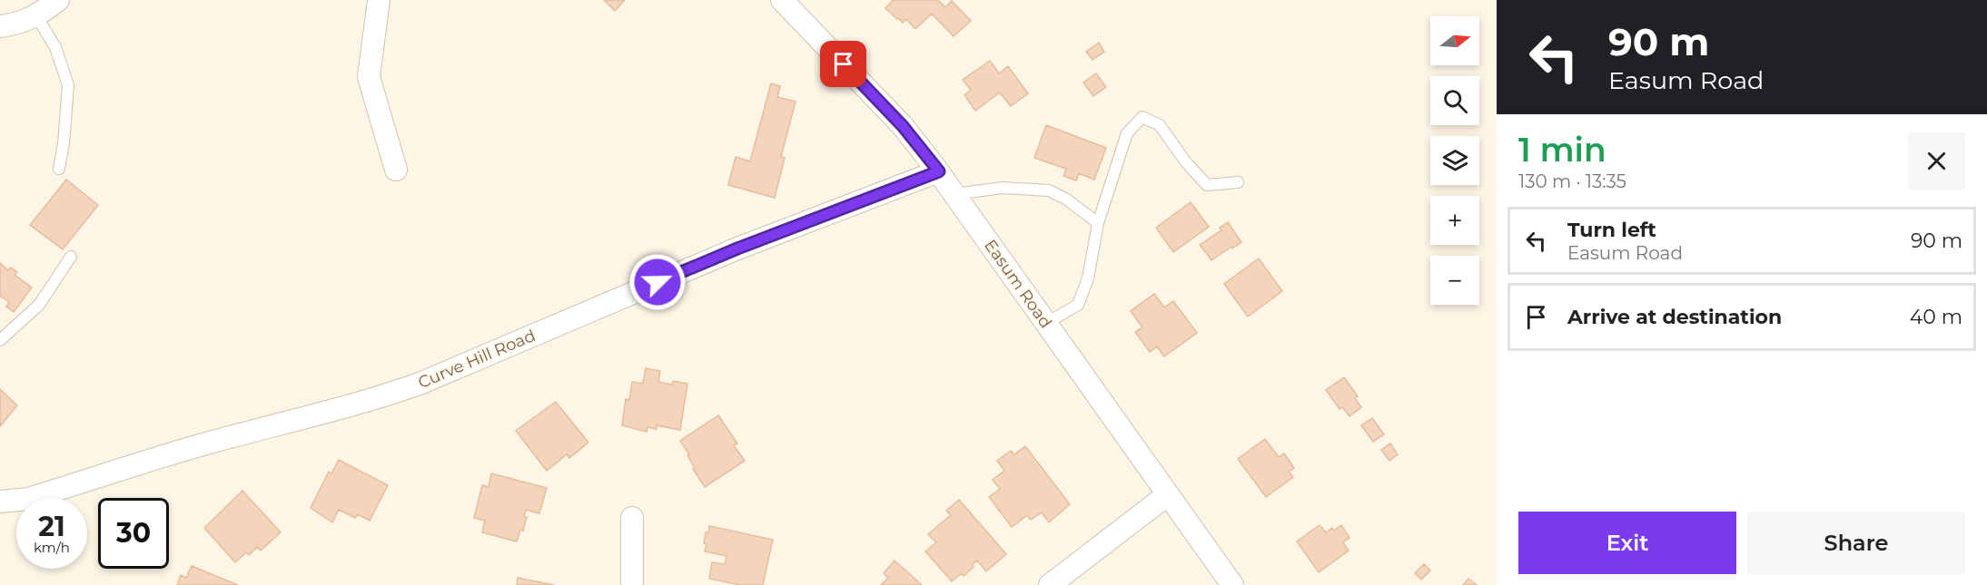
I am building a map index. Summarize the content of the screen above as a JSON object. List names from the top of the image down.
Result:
{
  "streets": {
    "street": ["Easum Road", "Curve Hill Road"]
  },
  "crossings": [
    ["Easum Road", "Curve Hill Road"]
  ],
  "north": "right",
  "page": {
    "turn": ["90 m", "Easum Road"],
    "map_buttons": ["+", "−"],
    "heading": ["1 min", "130 m · 13:35"],
    "list": [
      {
        "name": "Turn left",
        "note": "Easum Road",
        "value": "90 m"
      },
      {
        "name": "Arrive at destination",
        "value": "40 m"
      }
    ],
    "speed": "21 km/h",
    "limit": "30",
    "buttons": ["Exit", "Share"]
  }
}
